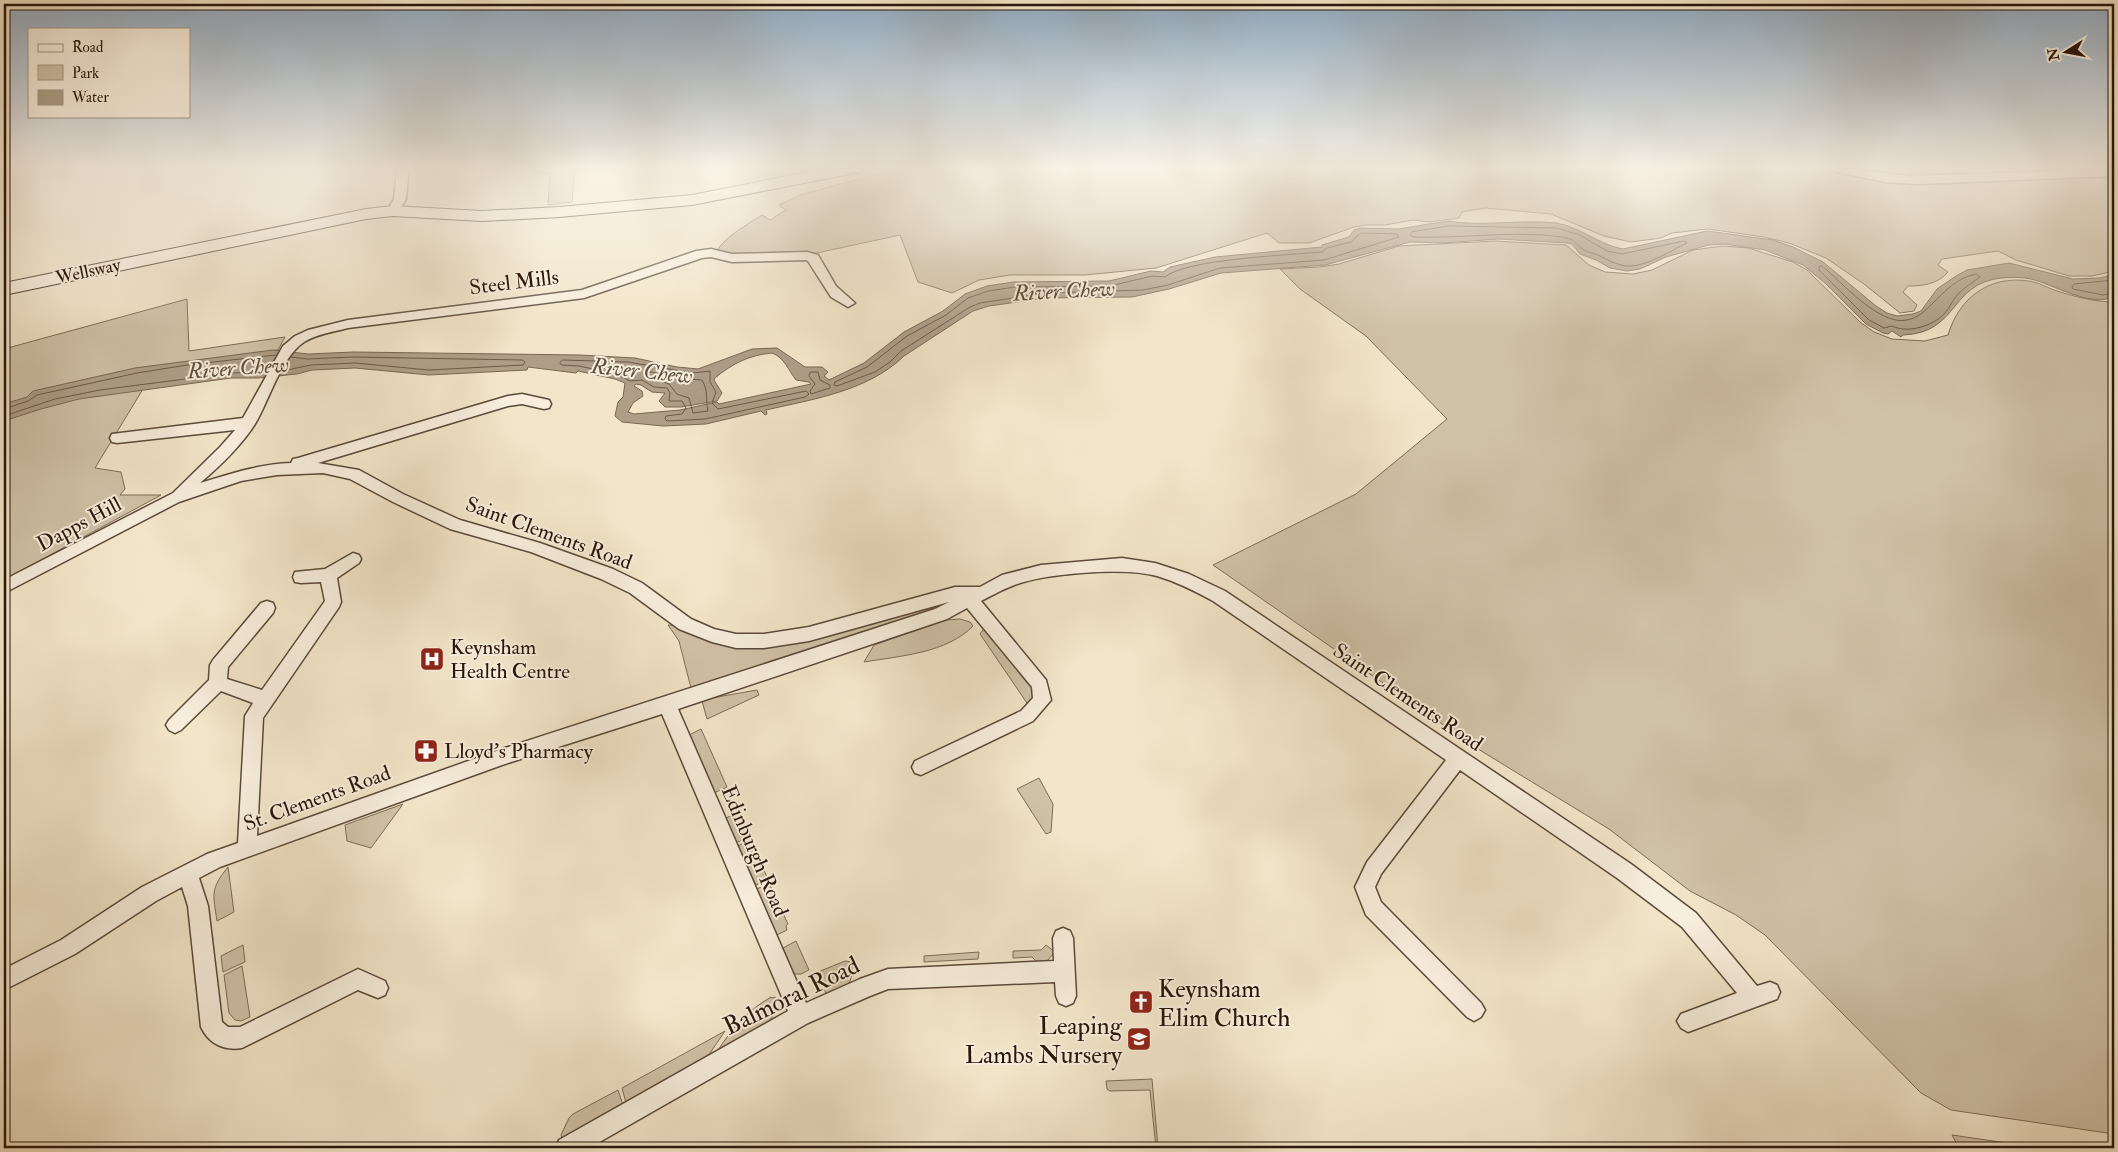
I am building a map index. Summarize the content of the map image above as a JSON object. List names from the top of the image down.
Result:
{
  "streets": {
    "main road": ["Wellsway"],
    "street": [
      "Steel Mills",
      "Dapps Hill",
      "Saint Clements Road",
      "St. Clements Road",
      "Edinburgh Road",
      "Balmoral Road"
    ]
  },
  "crossings": [
    ["Steel Mills", "Dapps Hill"],
    ["Dapps Hill", "Saint Clements Road"],
    ["Saint Clements Road", "St. Clements Road"],
    ["Saint Clements Road", "Edinburgh Road"],
    ["St. Clements Road", "Edinburgh Road"],
    ["Edinburgh Road", "Balmoral Road"]
  ],
  "water": ["River Chew"],
  "places": {
    "hospital": ["Keynsham Health Centre"],
    "pharmacy": ["Lloyd's Pharmacy"],
    "church": ["Keynsham Elim Church"],
    "school or university": ["Leaping Lambs Nursery"]
  },
  "legend": ["Road", "Park", "Water"],
  "north": "left"
}
